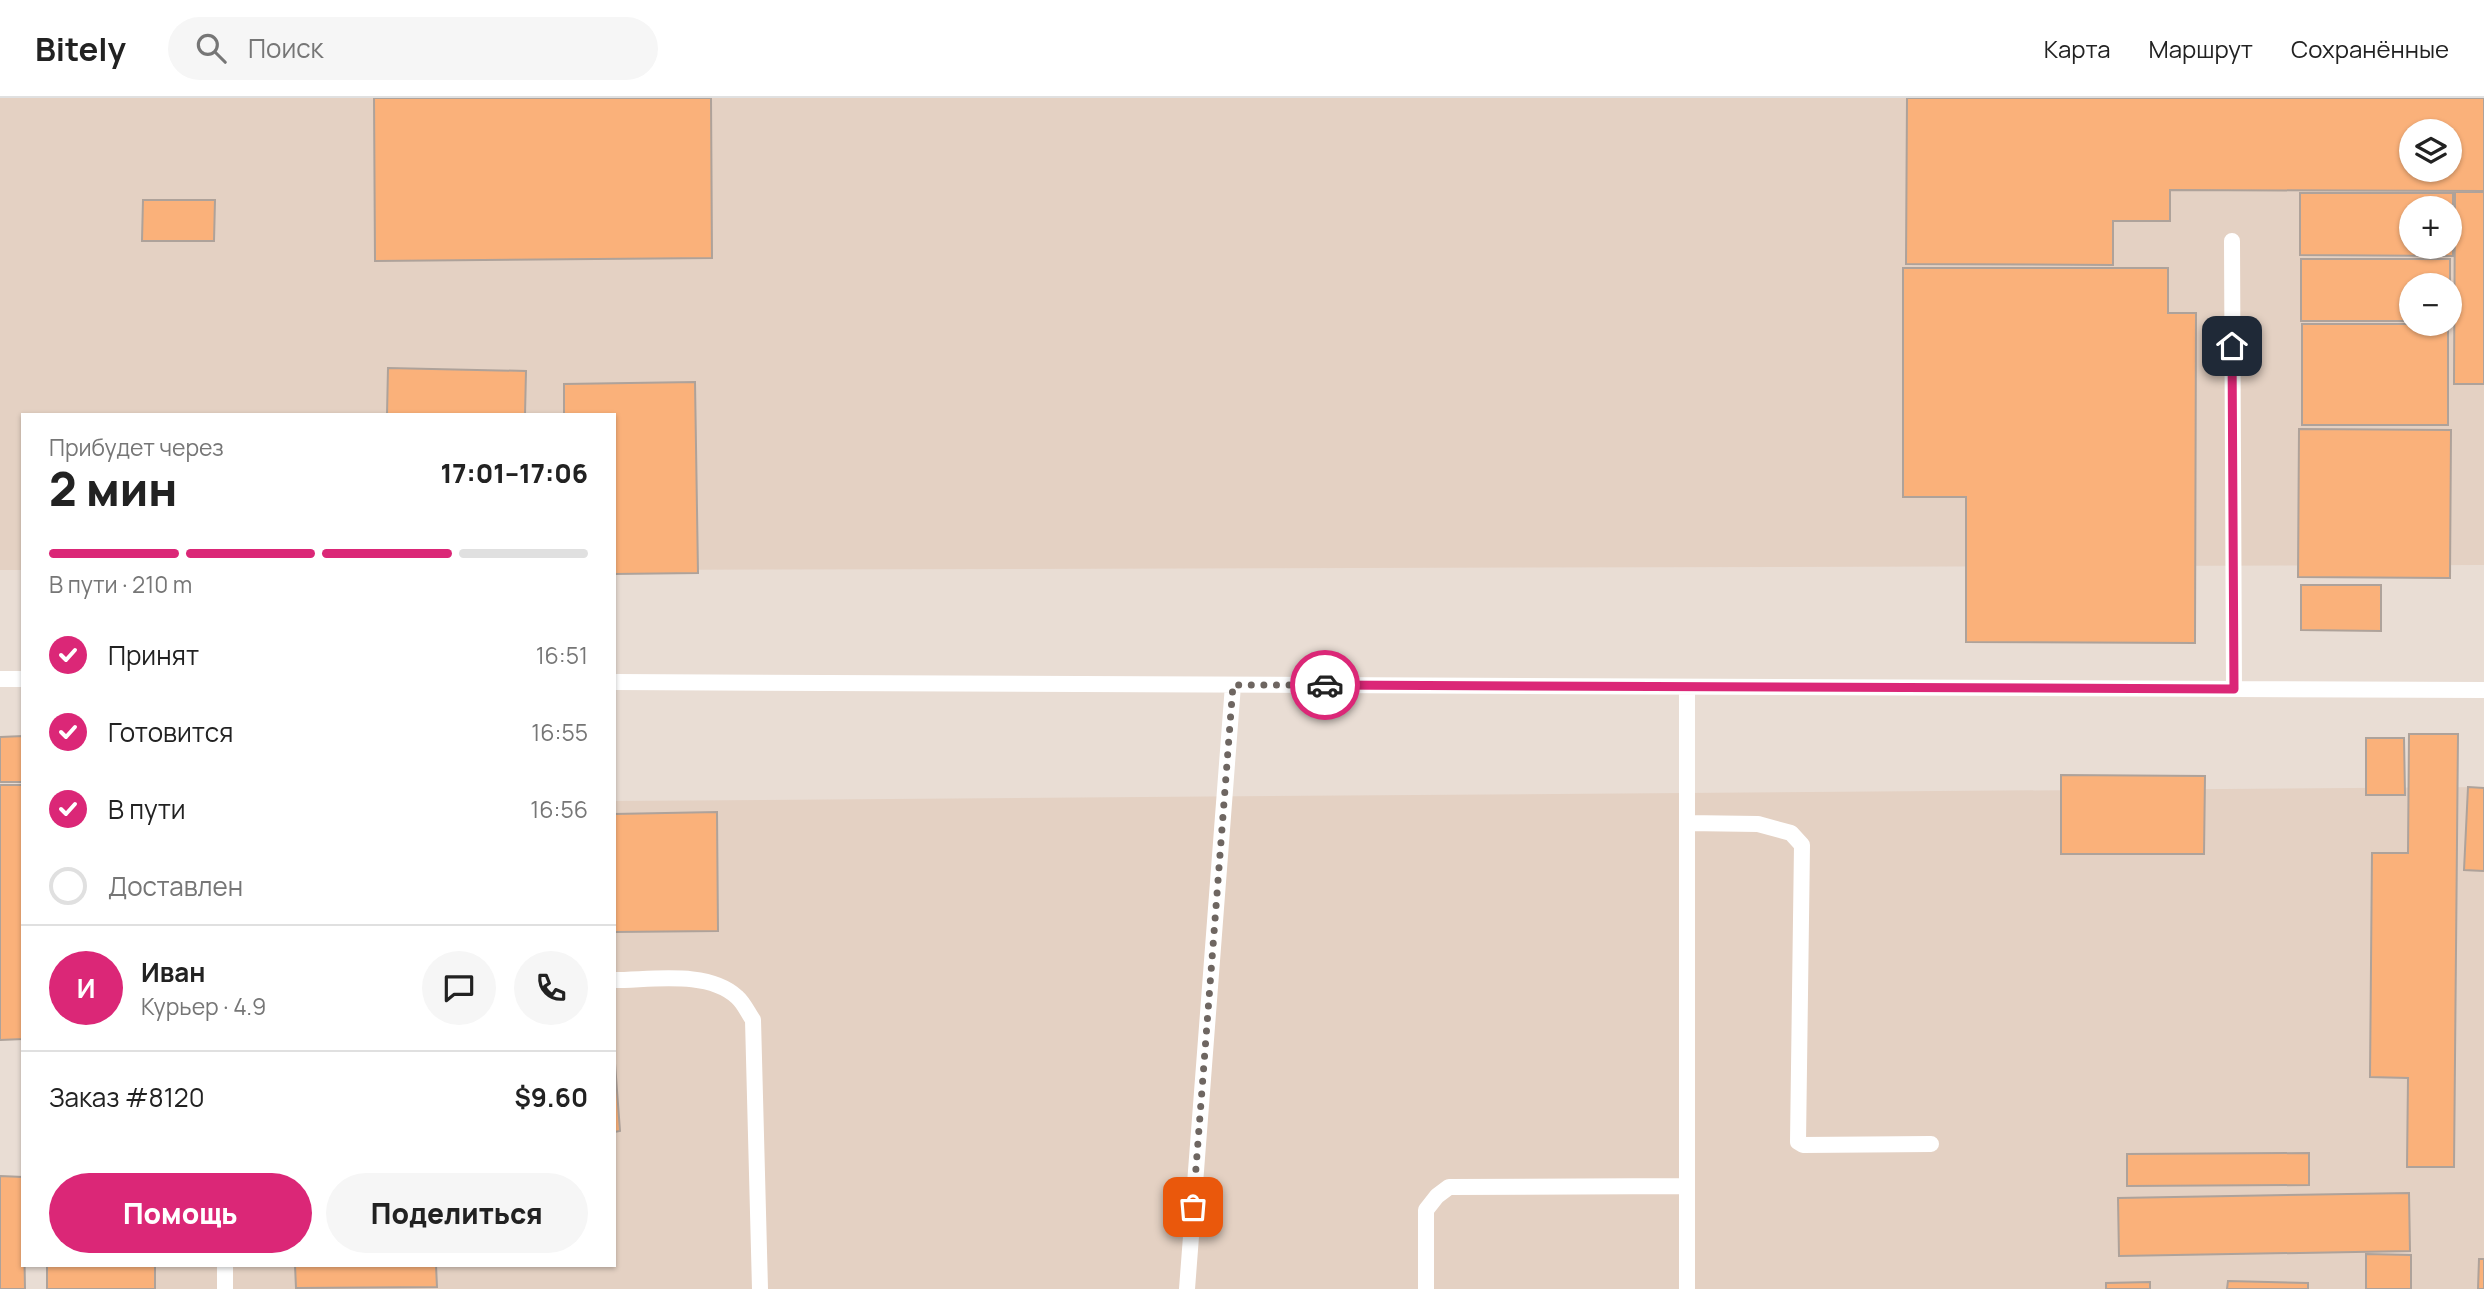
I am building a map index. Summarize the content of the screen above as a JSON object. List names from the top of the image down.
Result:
{
  "page": {
    "header": "Bitely",
    "search": "Поиск",
    "nav": ["Карта", "Маршрут", "Сохранённые"],
    "map_buttons": ["+", "−"],
    "heading": ["2 мин", "Прибудет через", "17:01–17:06"],
    "panel": [
      "Иван",
      "Курьер · 4.9",
      "Заказ #8120",
      "$9.60"
    ],
    "bar": "В пути · 210 m",
    "list": [
      ["Принят", "16:51"],
      ["Готовится", "16:55"],
      ["В пути", "16:56"],
      "Доставлен"
    ],
    "round": "И",
    "buttons": ["Помощь", "Поделиться"]
  }
}
